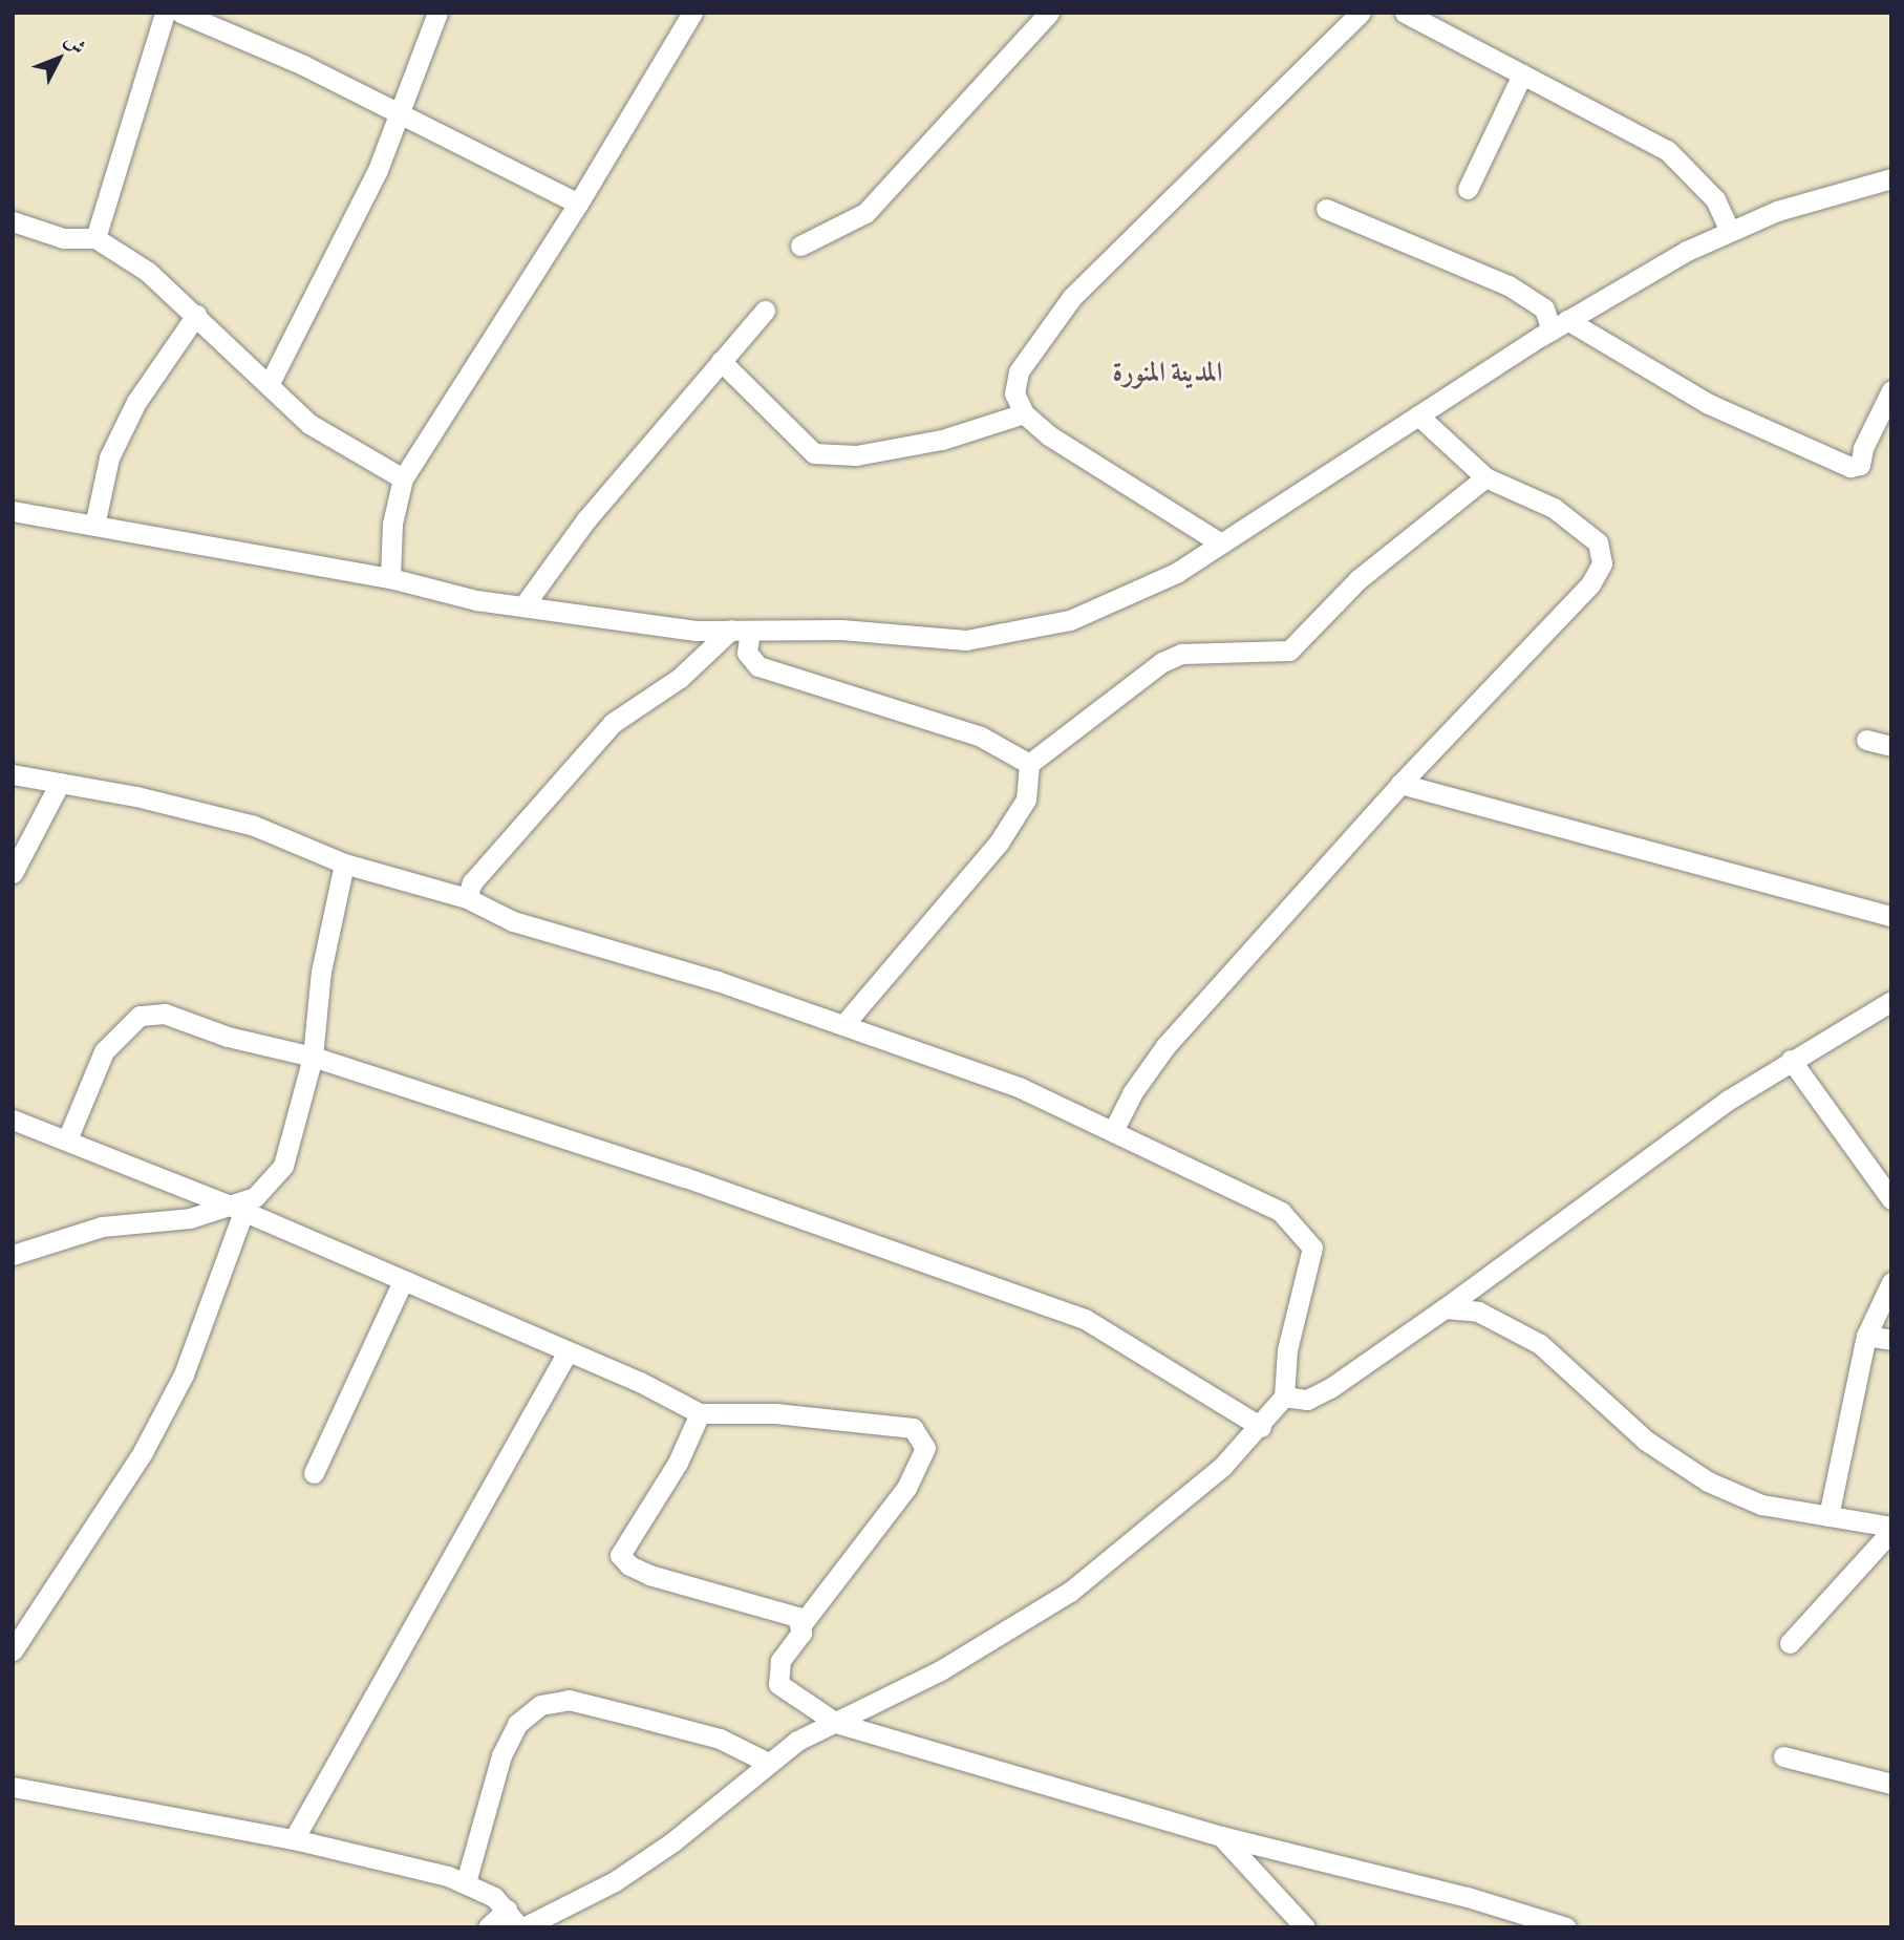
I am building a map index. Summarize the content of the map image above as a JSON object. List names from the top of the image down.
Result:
{
  "districts": ["المدينة المنورة"],
  "north": "top right"
}
